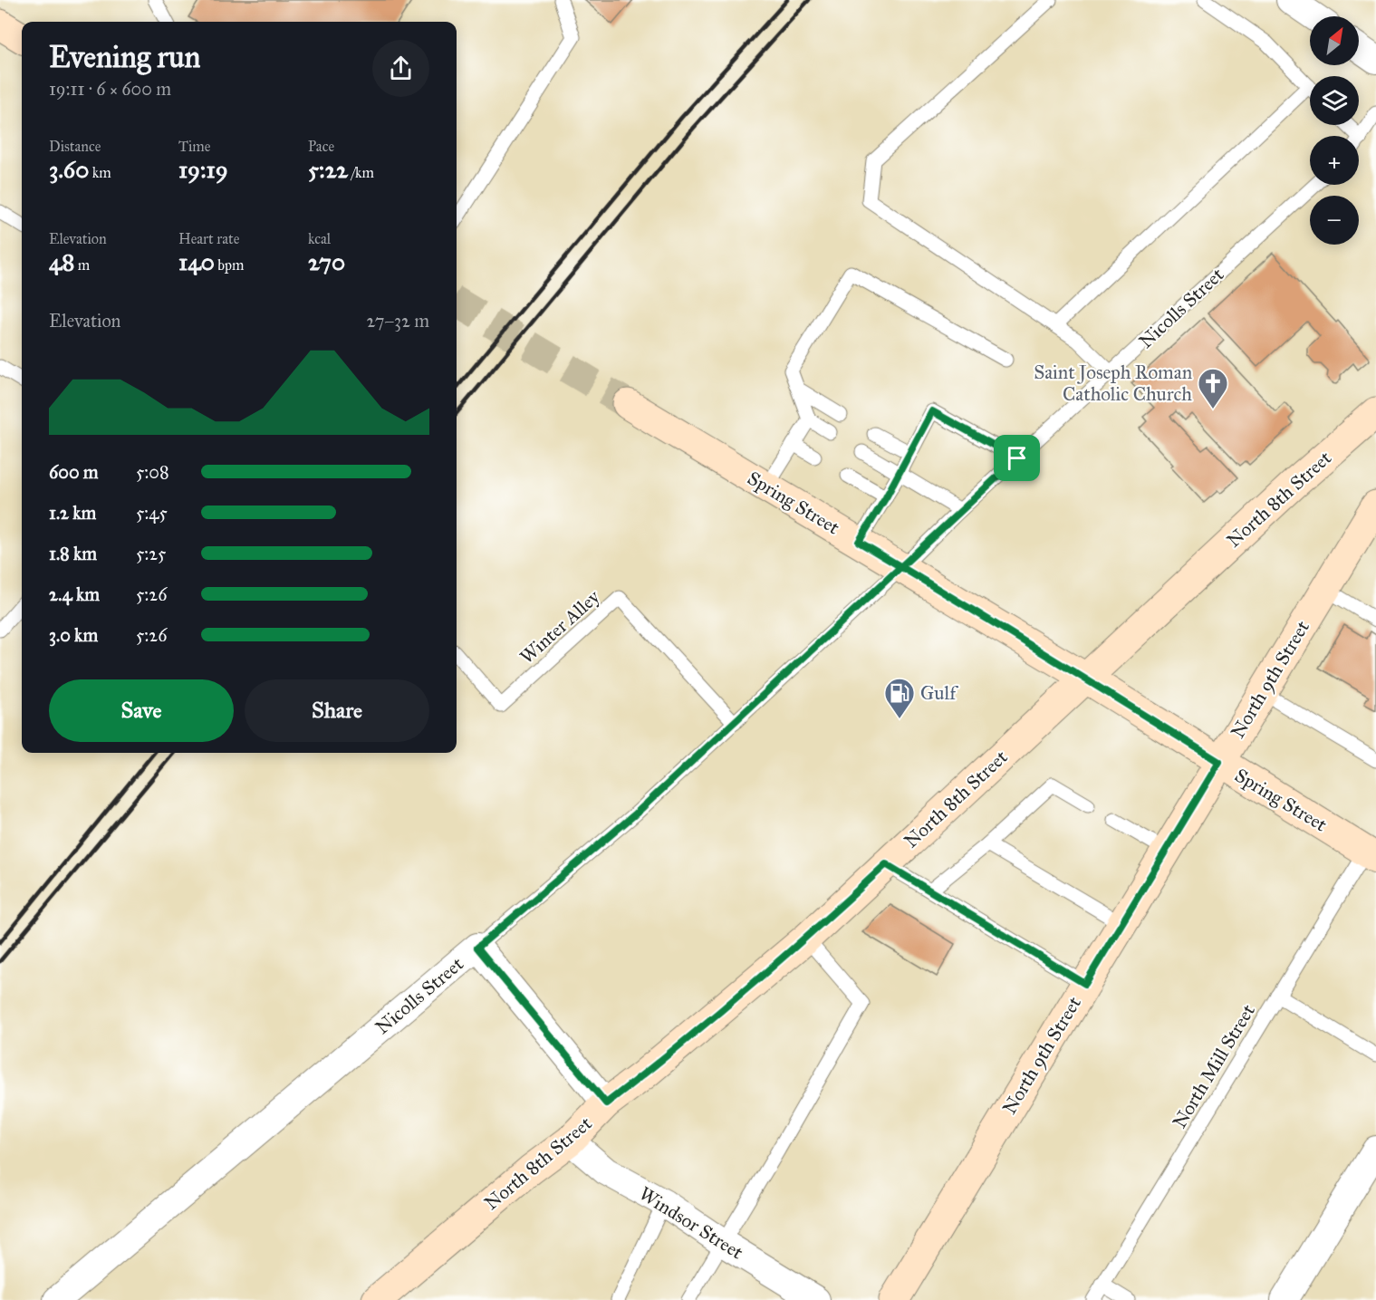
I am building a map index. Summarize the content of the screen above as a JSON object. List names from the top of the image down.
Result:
{
  "streets": {
    "main road": ["North 8th Street", "Spring Street", "North 9th Street"],
    "street": ["Nicolls Street", "Windsor Street"],
    "lane": ["Winter Alley", "North Mill Street"]
  },
  "crossings": [
    ["Nicolls Street", "Spring Street"],
    ["Nicolls Street", "Winter Alley"],
    ["North 8th Street", "Spring Street"],
    ["North 8th Street", "Windsor Street"],
    ["Spring Street", "North 9th Street"],
    ["Spring Street", "North Mill Street"]
  ],
  "places": {
    "church": ["Saint Joseph Roman Catholic Church"],
    "fuel station": ["Gulf"]
  },
  "north": "top right",
  "page": {
    "map_buttons": ["+", "−"],
    "heading": ["Evening run", "19:11 · 6 × 600 m"],
    "stats": [
      ["Distance", "3.60 km"],
      ["Time", "19:19"],
      ["Pace", "5:22 /km"],
      ["Elevation", "48 m"],
      ["Heart rate", "140 bpm"],
      ["kcal", "270"]
    ],
    "chart": ["Elevation", "27–32 m"],
    "list": [
      {
        "name": "600 m",
        "note": "5:08"
      },
      {
        "name": "1.2 km",
        "note": "5:45"
      },
      {
        "name": "1.8 km",
        "note": "5:25"
      },
      {
        "name": "2.4 km",
        "note": "5:26"
      },
      {
        "name": "3.0 km",
        "note": "5:26"
      }
    ],
    "buttons": ["Save", "Share"]
  }
}
